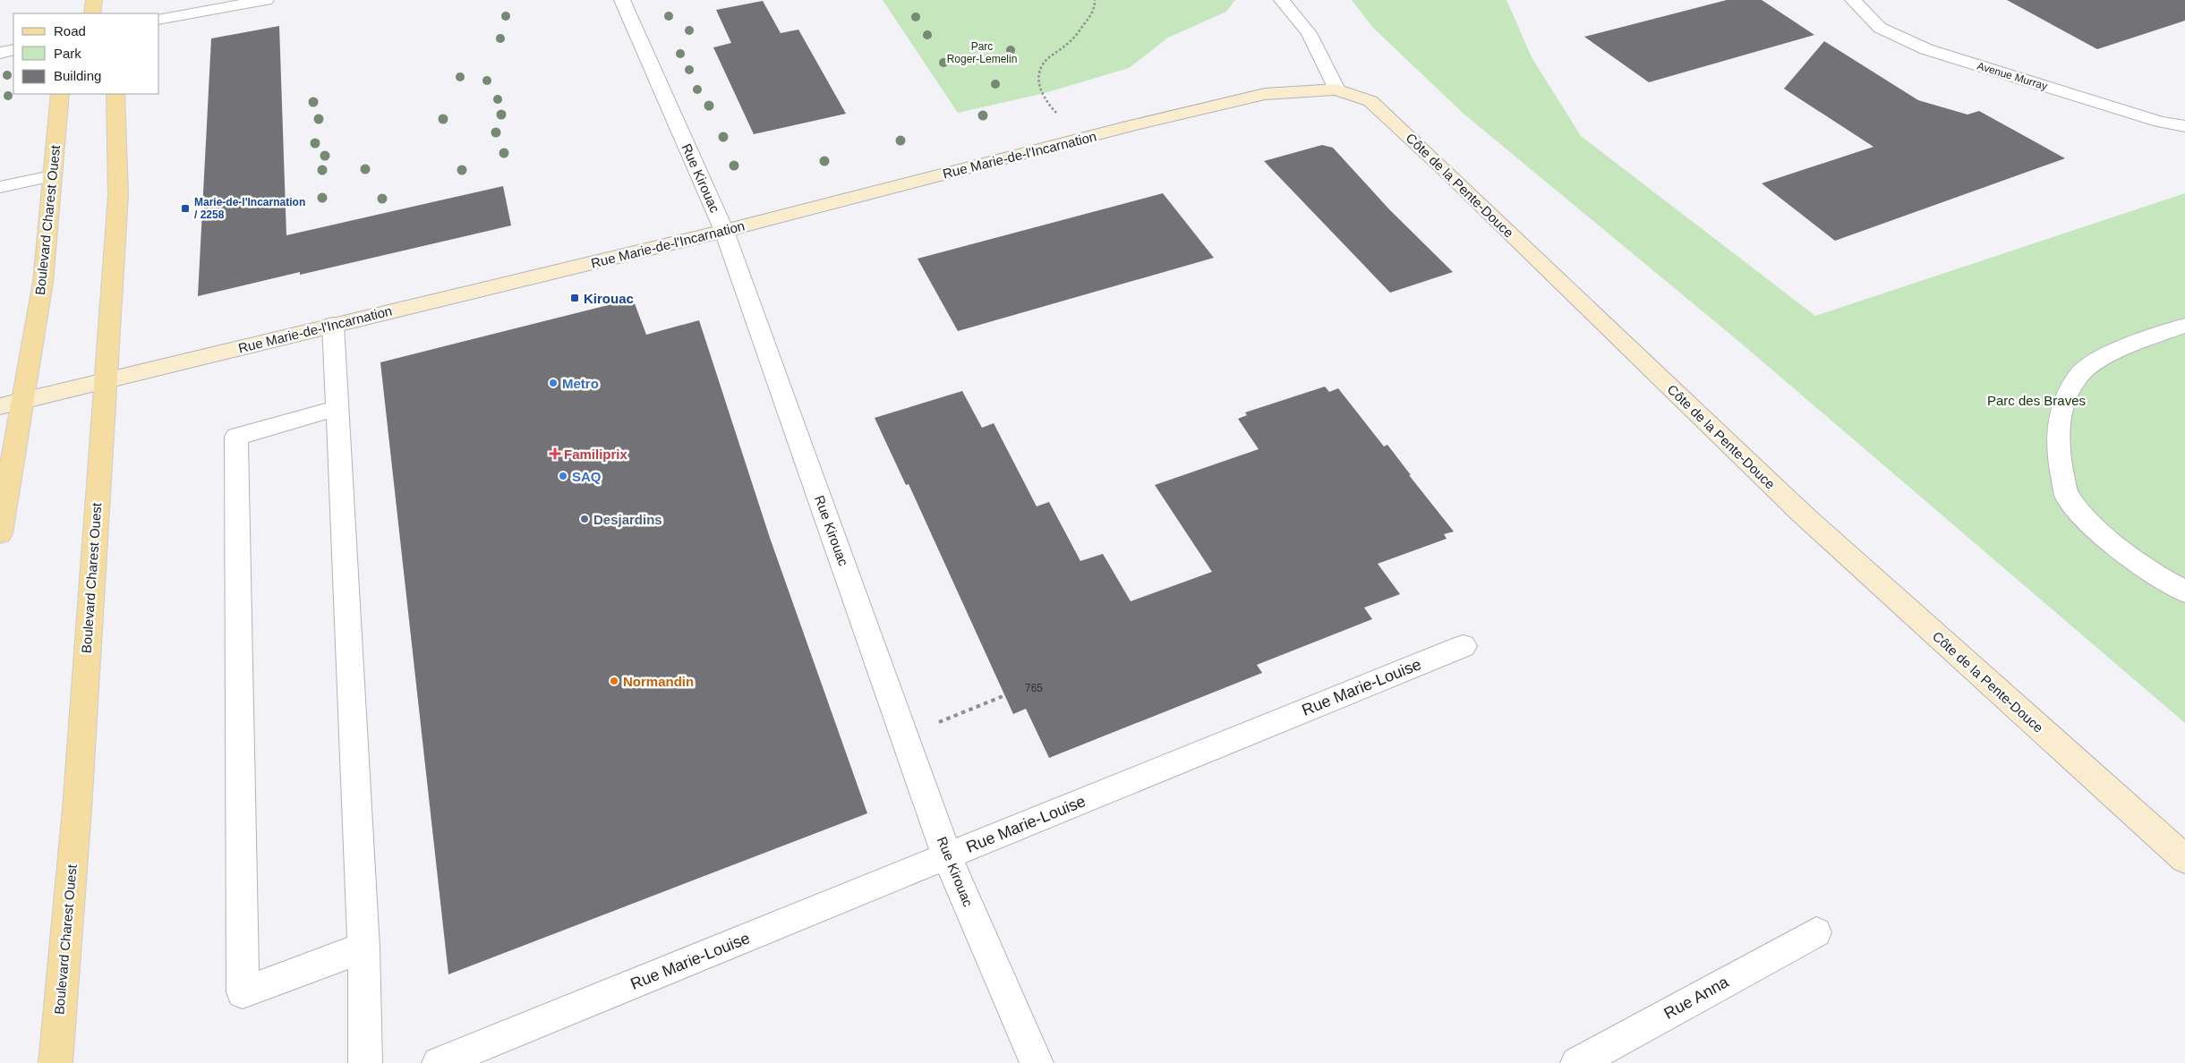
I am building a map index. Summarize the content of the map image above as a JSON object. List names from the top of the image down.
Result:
{
  "streets": {
    "main road": ["Rue Marie-de-l'Incarnation", "Côte de la Pente-Douce", "Boulevard Charest Ouest"],
    "street": [
      "Avenue Murray",
      "Rue Kirouac",
      "Rue Marie-Louise",
      "Rue Anna"
    ]
  },
  "crossings": [
    ["Rue Marie-de-l'Incarnation", "Rue Kirouac"],
    ["Rue Marie-de-l'Incarnation", "Côte de la Pente-Douce"],
    ["Rue Marie-de-l'Incarnation", "Boulevard Charest Ouest"],
    ["Rue Kirouac", "Rue Marie-Louise"]
  ],
  "parks": ["Parc Roger-Lemelin", "Parc des Braves"],
  "places": {
    "transit": ["Marie-de-l'Incarnation / 2258", "Kirouac"],
    "other": [
      "Metro",
      "SAQ",
      "Desjardins",
      "Normandin"
    ],
    "health": ["Familiprix"]
  },
  "house_numbers": ["765"],
  "legend": ["Road", "Park", "Building"]
}
